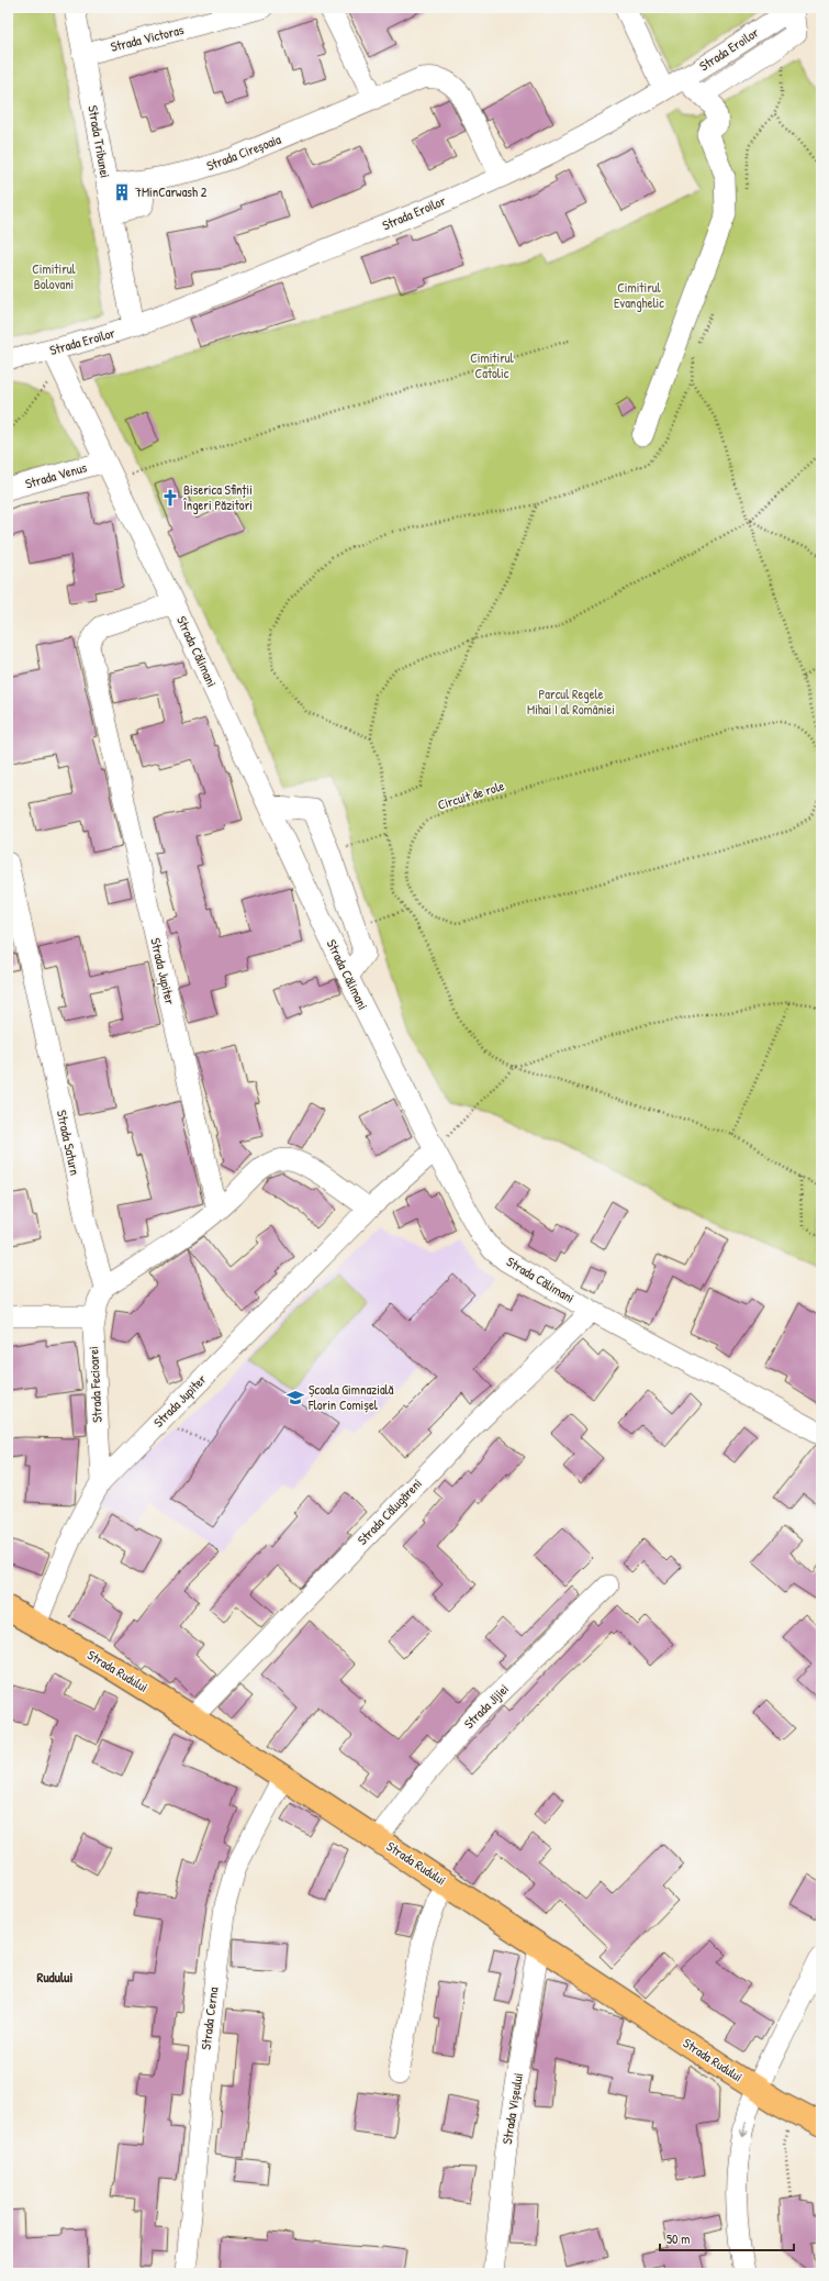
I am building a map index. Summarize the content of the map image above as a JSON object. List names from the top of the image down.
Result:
{
  "streets": {
    "main road": ["Strada Rudului"],
    "street": [
      "Strada Victoras",
      "Strada Eroilor",
      "Strada Tribunei",
      "Strada Cireșoaia",
      "Strada Venus",
      "Strada Călimani",
      "Strada Jupiter",
      "Strada Saturn",
      "Strada Fecioarei",
      "Strada Călugăreni",
      "Strada Jijiei",
      "Strada Cerna",
      "Strada Vișeului"
    ],
    "path": ["Circuit de role"]
  },
  "crossings": [
    ["Strada Victoras", "Strada Tribunei"],
    ["Strada Eroilor", "Strada Tribunei"],
    ["Strada Eroilor", "Strada Cireșoaia"],
    ["Strada Eroilor", "Strada Călimani"],
    ["Strada Tribunei", "Strada Cireșoaia"],
    ["Strada Venus", "Strada Călimani"],
    ["Strada Călimani", "Strada Jupiter"],
    ["Strada Călimani", "Strada Călugăreni"],
    ["Strada Jupiter", "Strada Fecioarei"],
    ["Strada Jupiter", "Strada Rudului"],
    ["Strada Saturn", "Strada Fecioarei"],
    ["Strada Călugăreni", "Strada Rudului"],
    ["Strada Rudului", "Strada Jijiei"],
    ["Strada Rudului", "Strada Cerna"],
    ["Strada Rudului", "Strada Vișeului"]
  ],
  "districts": ["Rudului"],
  "parks": [
    "Cimitirul Bolovani",
    "Cimitirul Evanghelic",
    "Cimitirul Catolic",
    "Parcul Regele Mihai I al României"
  ],
  "places": {
    "building": ["7MinCarwash 2"],
    "church": ["Biserica Sfinții Îngeri Păzitori"],
    "school or university": ["Școala Gimnazială Florin Comișel"]
  },
  "scale_bar": "50 m"
}
